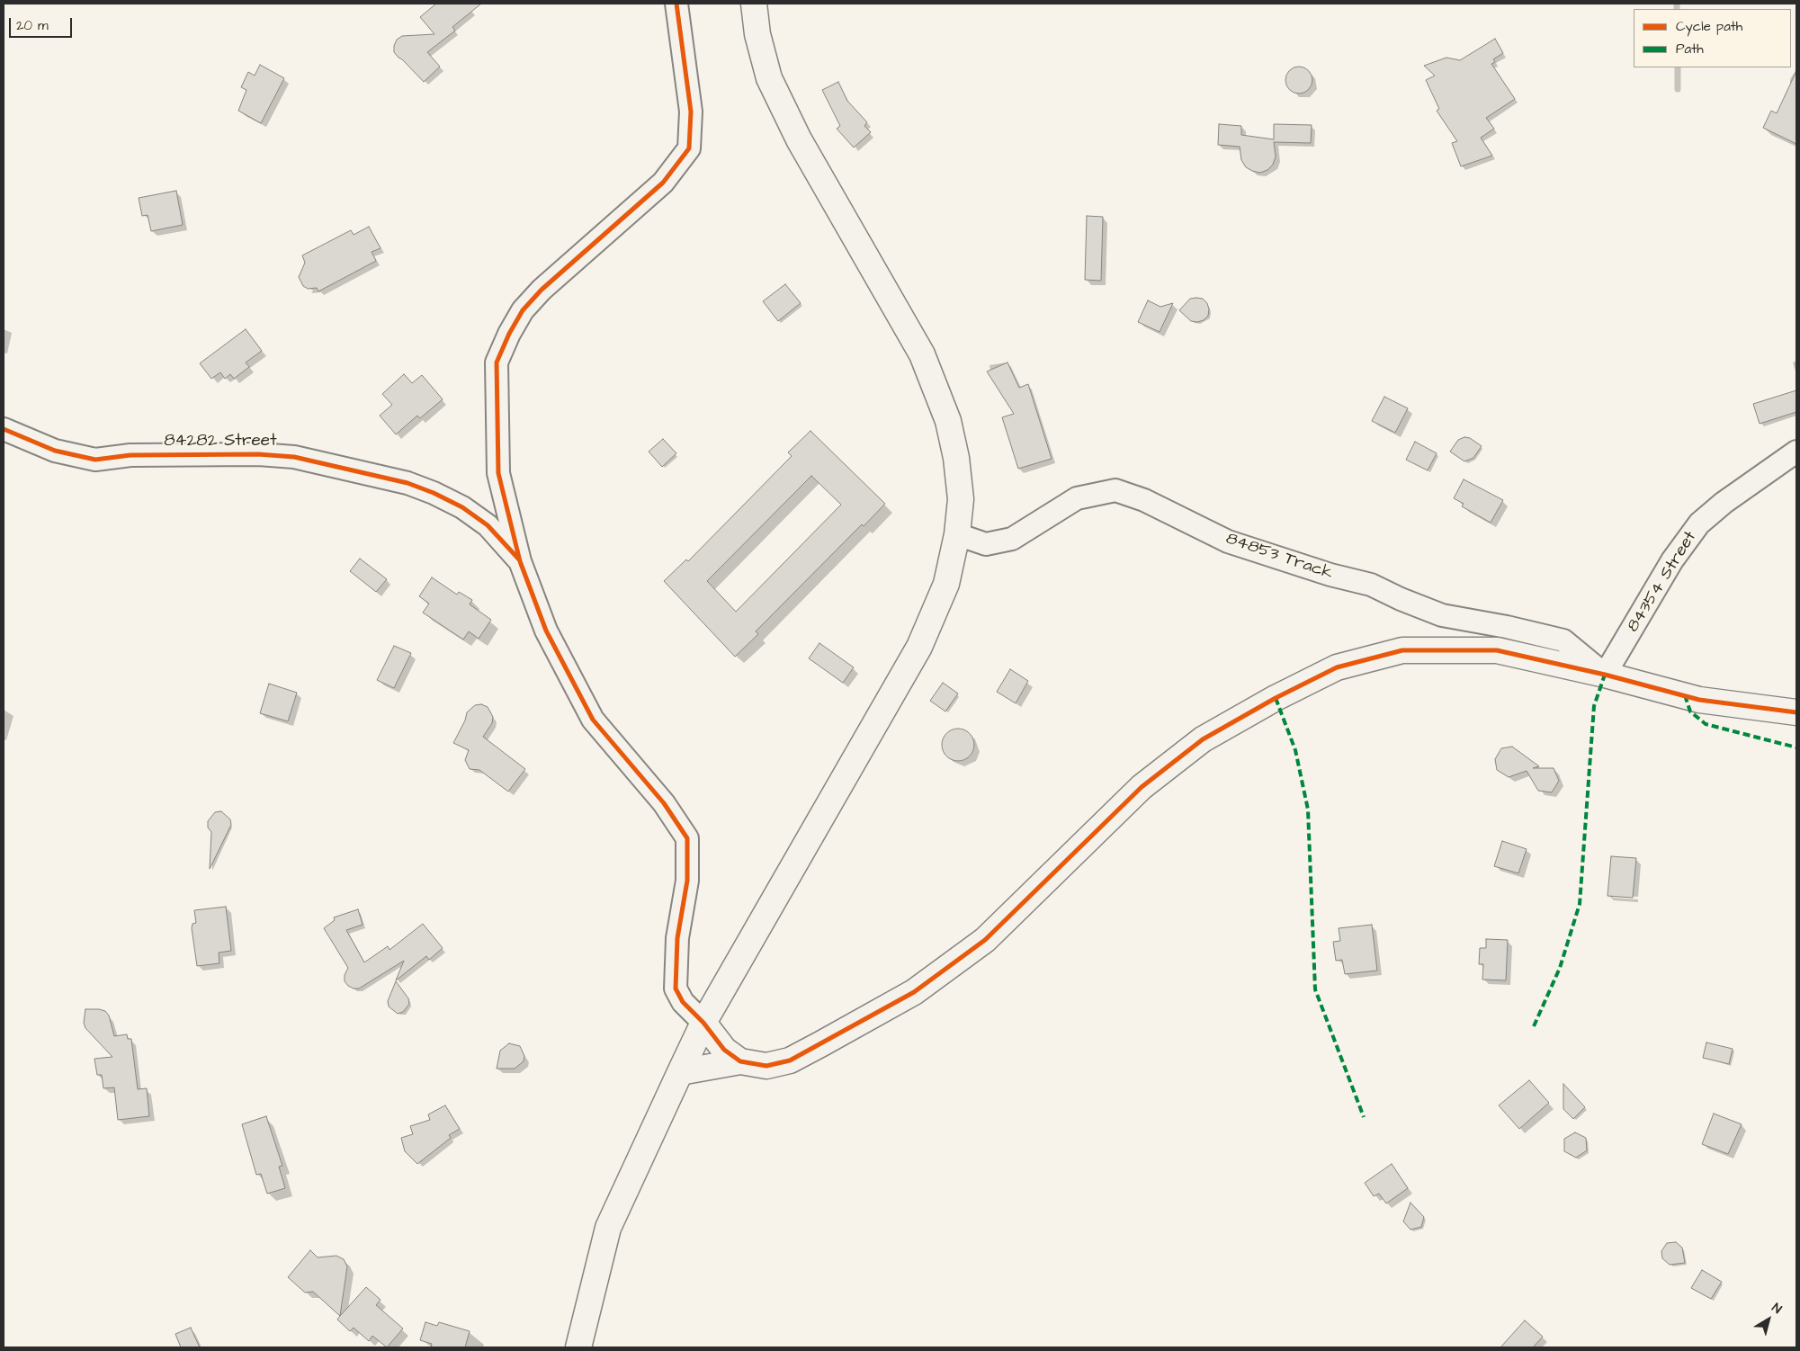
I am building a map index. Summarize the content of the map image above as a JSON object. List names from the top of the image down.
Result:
{
  "streets": {
    "street": ["84282 Street", "84853 Track", "84354 Street"]
  },
  "crossings": [
    ["84853 Track", "84354 Street"]
  ],
  "legend": ["Cycle path", "Path"],
  "scale_bar": "20 m",
  "north": "top right"
}
